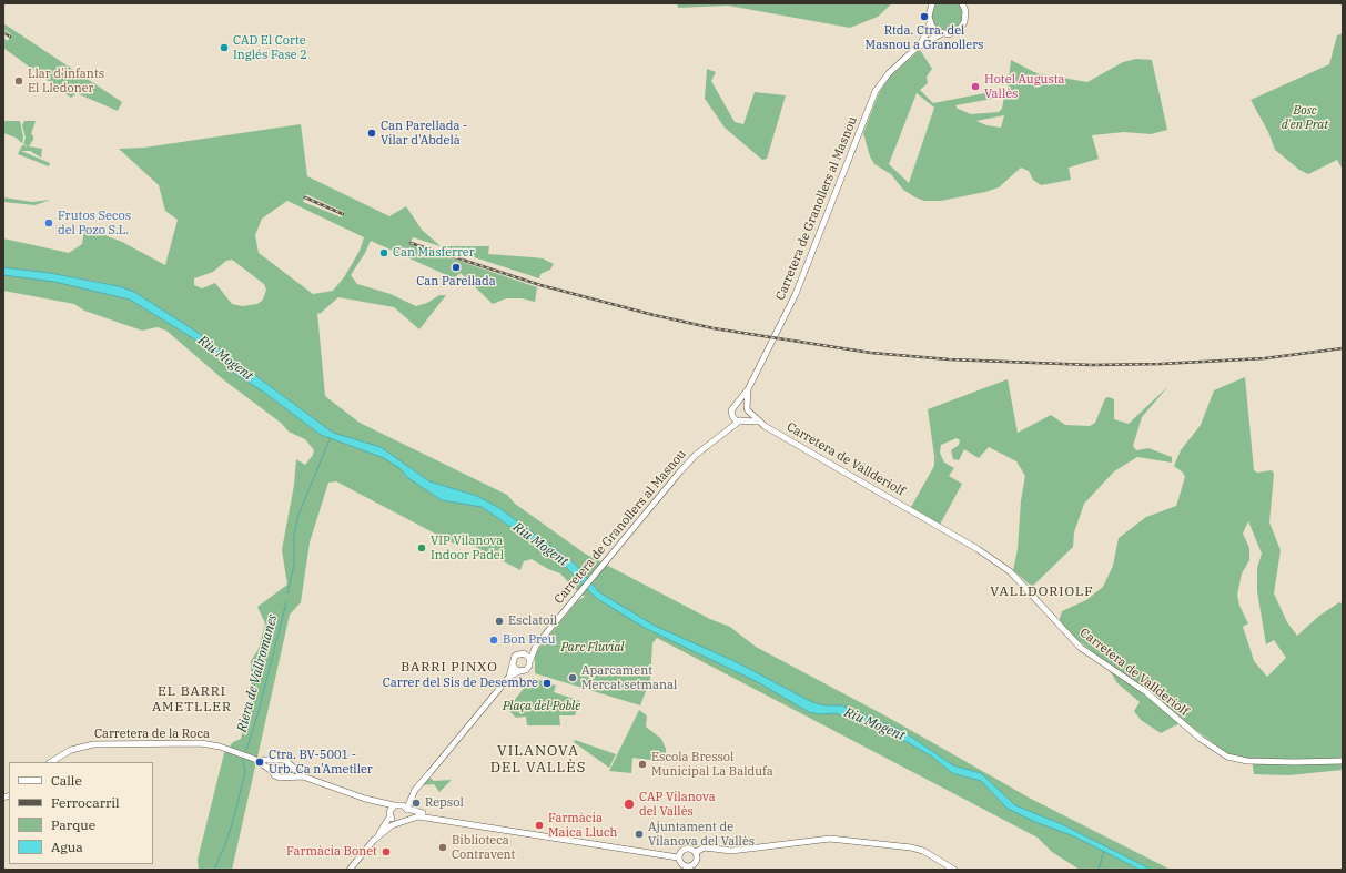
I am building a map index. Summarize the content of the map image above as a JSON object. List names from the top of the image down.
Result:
{
  "streets": {
    "street": ["Carretera de Granollers al Masnou", "Carretera de Vallderiolf", "Carretera de la Roca"]
  },
  "crossings": [
    ["Carretera de Granollers al Masnou", "Carretera de Vallderiolf"]
  ],
  "districts": [
    "VALLDORIOLF",
    "BARRI PINXO",
    "EL BARRI AMETLLER",
    "VILANOVA DEL VALLÈS"
  ],
  "water": ["Riu Mogent", "Riera de Vallromanes"],
  "parks": ["Bosc d'en Prat", "Parc Fluvial", "Plaça del Poble"],
  "places": [
    "Rtda. Ctra. del Masnou a Granollers",
    "CAD El Corte Inglés Fase 2",
    "Llar d'infants El Lledoner",
    "Hotel Augusta Vallès",
    "Can Parellada - Vilar d'Abdelà",
    "Frutos Secos del Pozo S.L.",
    "Can Masferrer",
    "Can Parellada",
    "VIP Vilanova Indoor Padel",
    "Esclatoil",
    "Bon Preu",
    "Aparcament Mercat setmanal",
    "Carrer del Sis de Desembre",
    "Ctra. BV-5001 - Urb. Ca n'Ametller",
    "Escola Bressol Municipal La Baldufa",
    "Repsol",
    "CAP Vilanova del Vallès",
    "Farmàcia Maica Lluch",
    "Ajuntament de Vilanova del Vallès",
    "Biblioteca Contravent",
    "Farmàcia Bonet"
  ],
  "legend": [
    "Calle",
    "Ferrocarril",
    "Parque",
    "Agua"
  ]
}
